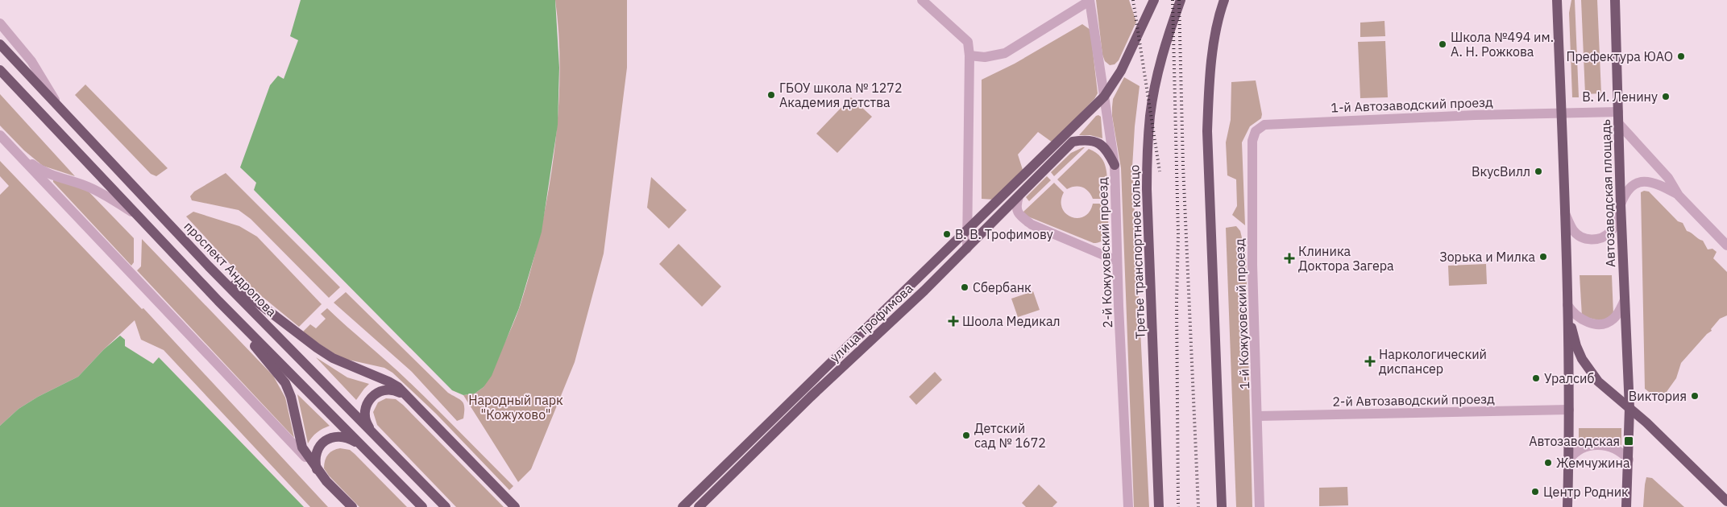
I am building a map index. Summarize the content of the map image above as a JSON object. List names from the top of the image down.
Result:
{
  "streets": {
    "main road": [
      "Автозаводская площадь",
      "Третье транспортное кольцо",
      "проспект Андропова",
      "улица Трофимова"
    ],
    "street": [
      "1-й Автозаводский проезд",
      "2-й Кожуховский проезд",
      "1-й Кожуховский проезд",
      "2-й Автозаводский проезд"
    ]
  },
  "crossings": [
    ["1-й Автозаводский проезд", "Автозаводская площадь"],
    ["1-й Автозаводский проезд", "1-й Кожуховский проезд"],
    ["2-й Кожуховский проезд", "улица Трофимова"],
    ["1-й Кожуховский проезд", "2-й Автозаводский проезд"]
  ],
  "parks": ["Народный парк \"Кожухово\""],
  "places": {
    "other": [
      "Школа №494 им. А. Н. Рожкова",
      "Префектура ЮАО",
      "ГБОУ школа № 1272 Академия детства",
      "В. И. Ленину",
      "ВкусВилл",
      "В. В. Трофимову",
      "Зорька и Милка",
      "Сбербанк",
      "Уралсиб",
      "Виктория",
      "Детский сад № 1672",
      "Жемчужина",
      "Центр Родник"
    ],
    "health": ["Клиника Доктора Загера", "Шоола Медикал", "Наркологический диспансер"],
    "transit": ["Автозаводская"]
  }
}
